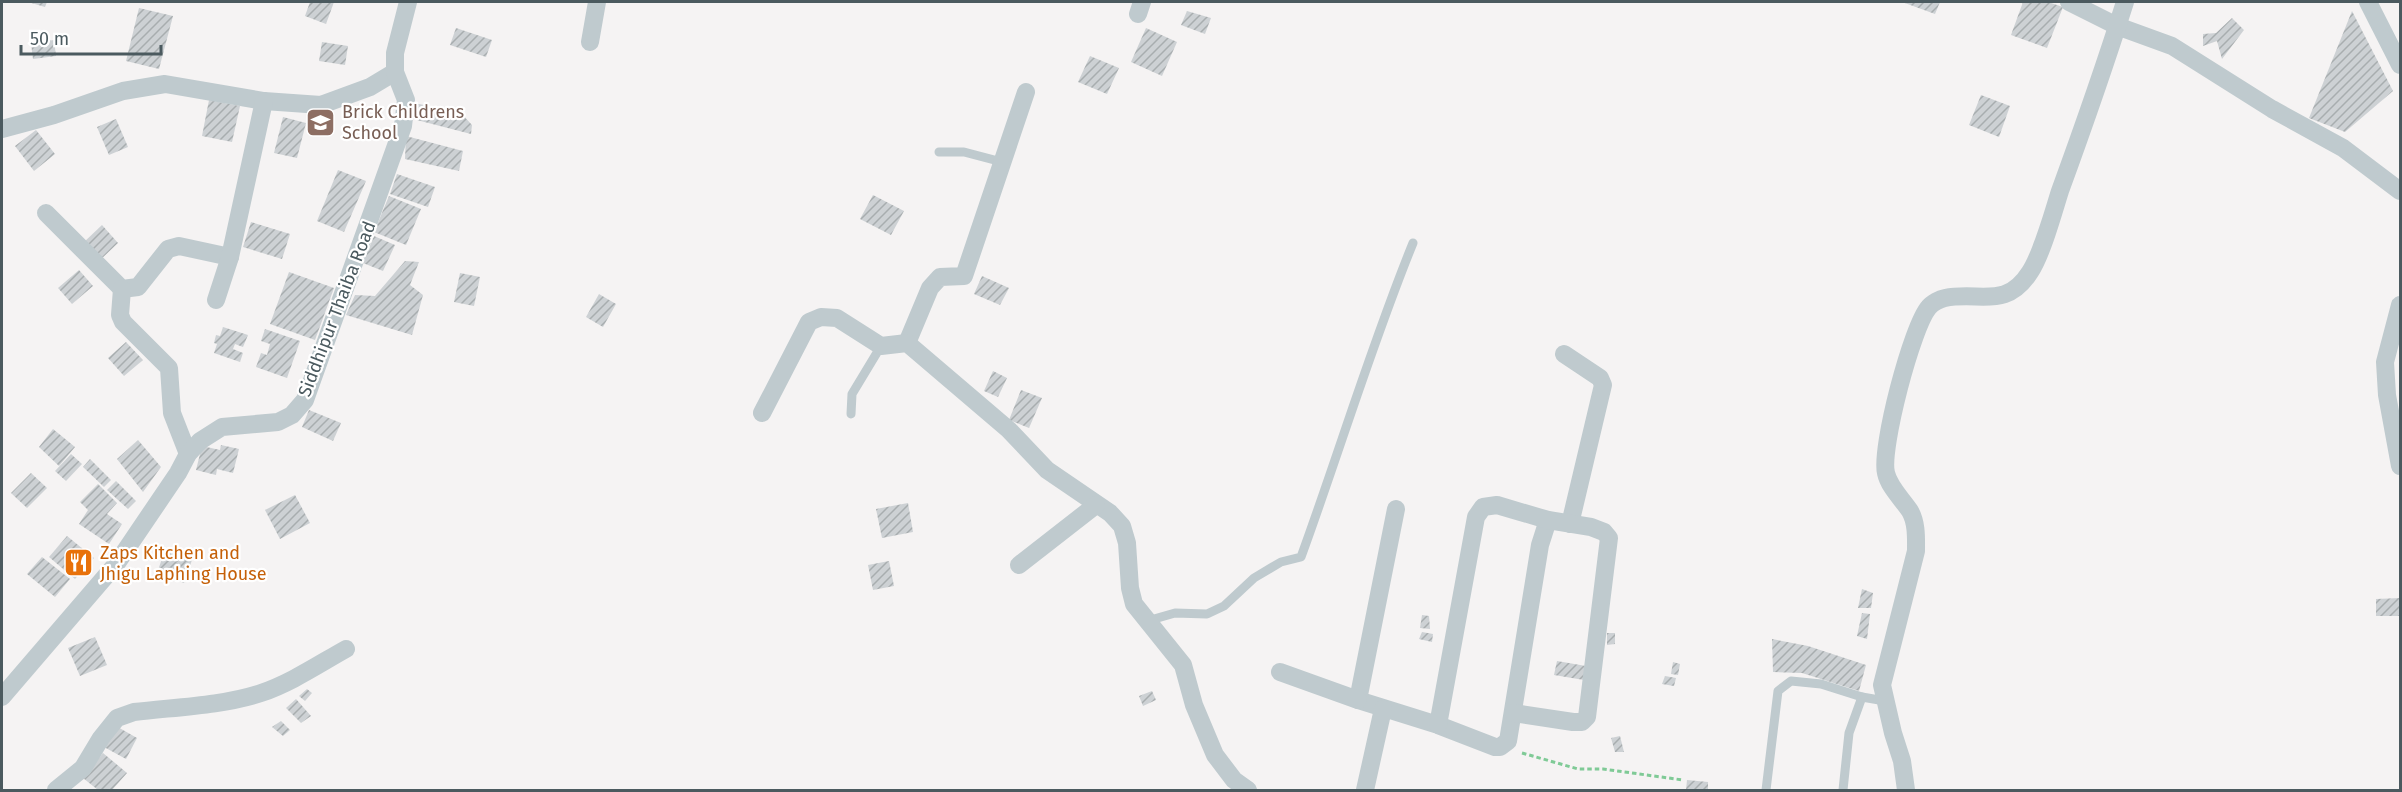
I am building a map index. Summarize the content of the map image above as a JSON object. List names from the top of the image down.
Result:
{
  "streets": {
    "street": ["Siddhipur Thaiba Road"]
  },
  "places": {
    "school or university": ["Brick Childrens School"],
    "restaurant": ["Zaps Kitchen and Jhigu Laphing House"]
  },
  "scale_bar": "50 m"
}
